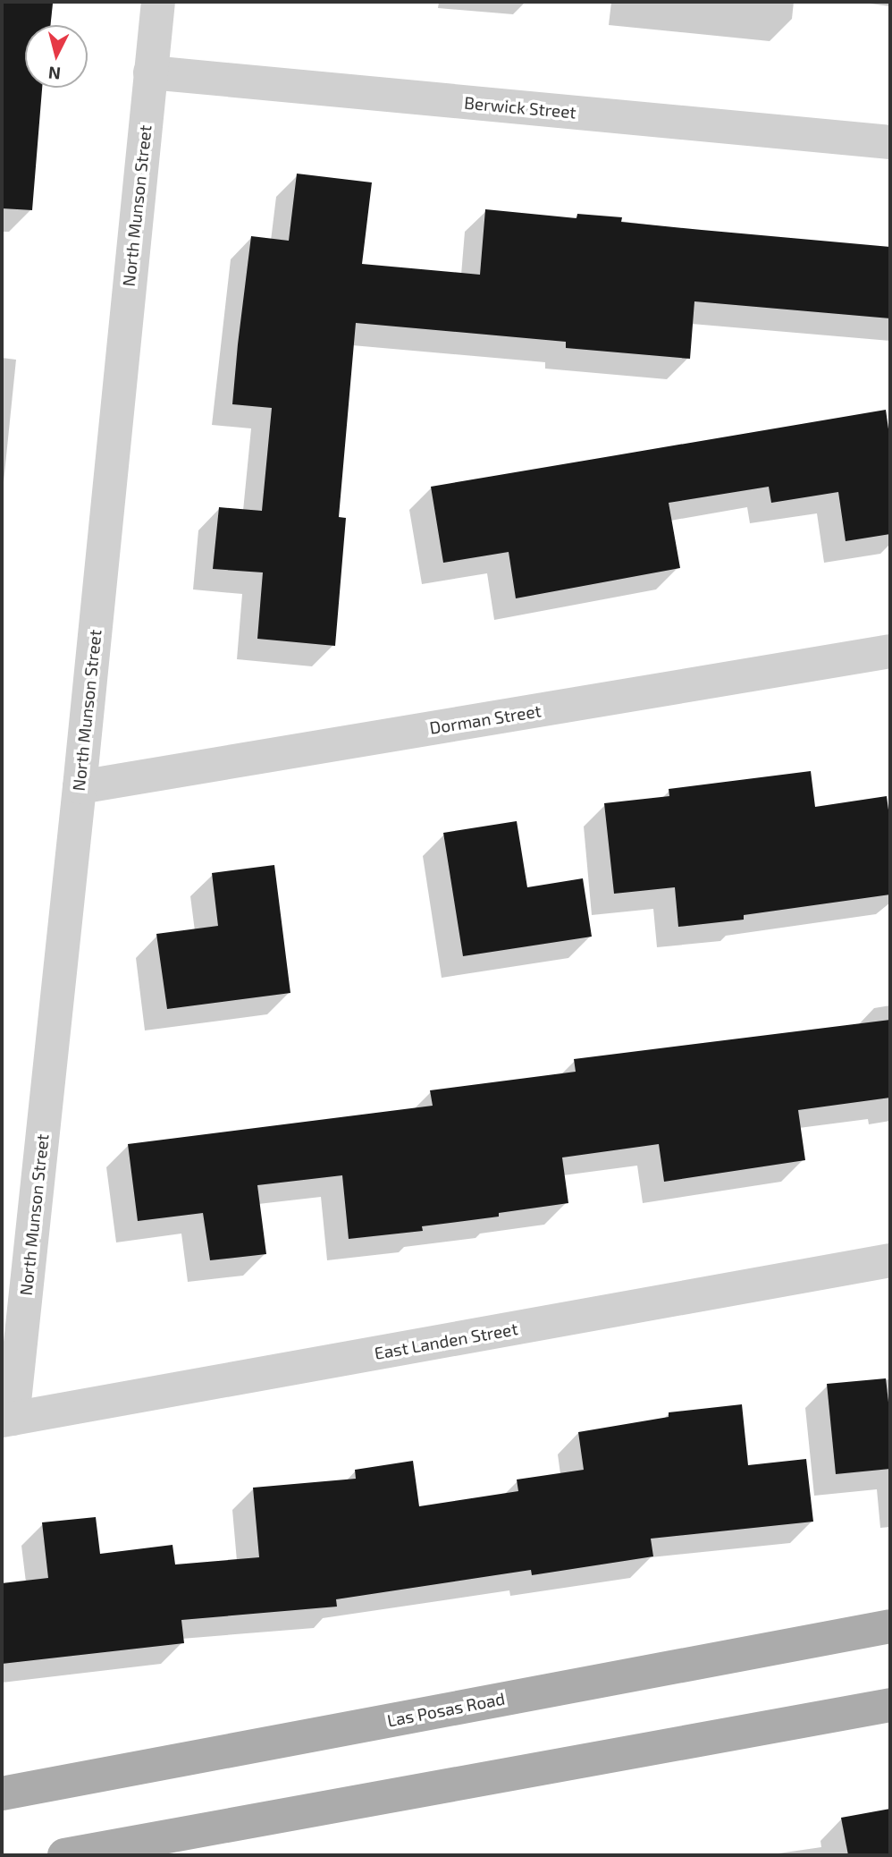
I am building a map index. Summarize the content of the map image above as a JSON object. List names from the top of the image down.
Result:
{
  "streets": {
    "main road": ["Las Posas Road"],
    "street": [
      "Berwick Street",
      "North Munson Street",
      "Dorman Street",
      "East Landen Street"
    ]
  },
  "crossings": [
    ["Berwick Street", "North Munson Street"],
    ["North Munson Street", "Dorman Street"],
    ["North Munson Street", "East Landen Street"]
  ],
  "north": "bottom"
}
